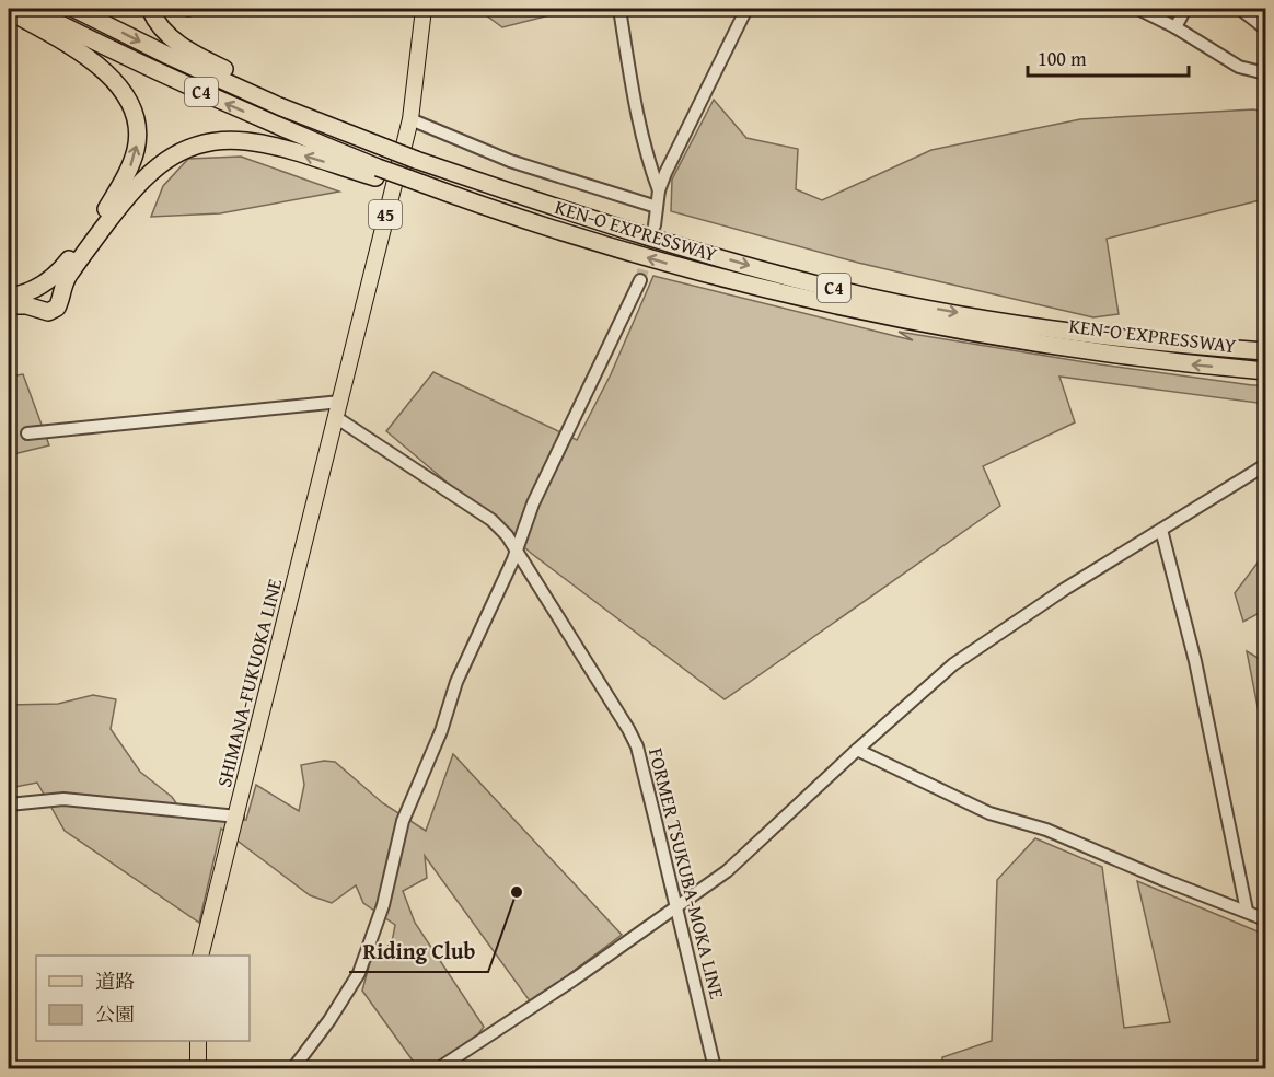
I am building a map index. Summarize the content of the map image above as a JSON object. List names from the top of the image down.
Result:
{
  "streets": {
    "highway": ["C4", "KEN-O EXPRESSWAY"],
    "main road": ["45", "SHIMANA-FUKUOKA LINE"],
    "street": ["FORMER TSUKUBA-MOKA LINE"]
  },
  "crossings": [
    ["45", "SHIMANA-FUKUOKA LINE"],
    ["45", "FORMER TSUKUBA-MOKA LINE"],
    ["SHIMANA-FUKUOKA LINE", "FORMER TSUKUBA-MOKA LINE"]
  ],
  "places": ["Riding Club"],
  "legend": ["道路", "公園"],
  "scale_bar": "100 m"
}
